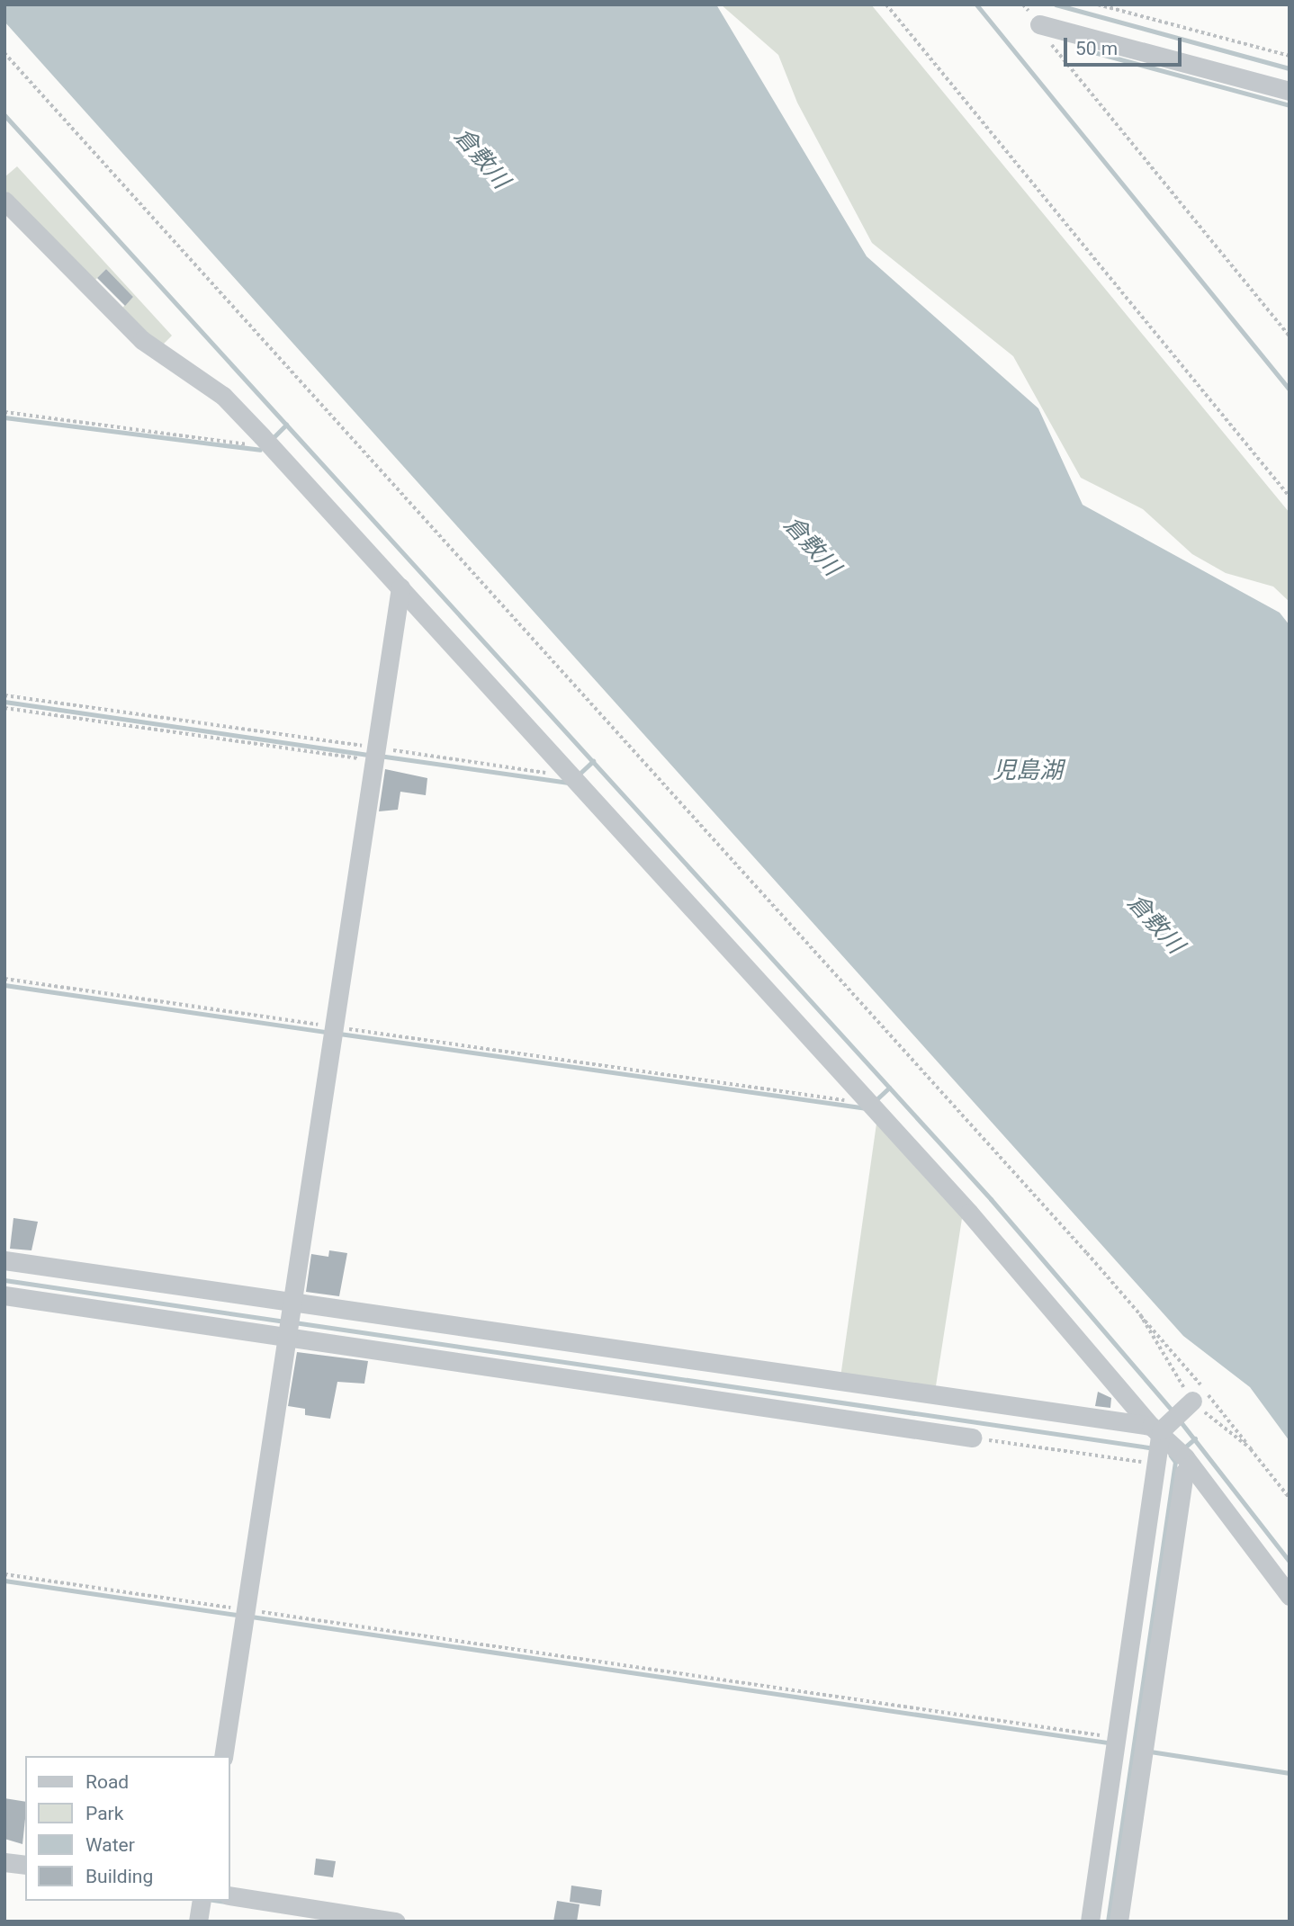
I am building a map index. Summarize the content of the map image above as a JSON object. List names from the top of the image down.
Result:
{
  "water": ["倉敷川", "児島湖"],
  "legend": [
    "Road",
    "Park",
    "Water",
    "Building"
  ],
  "scale_bar": "50 m"
}
